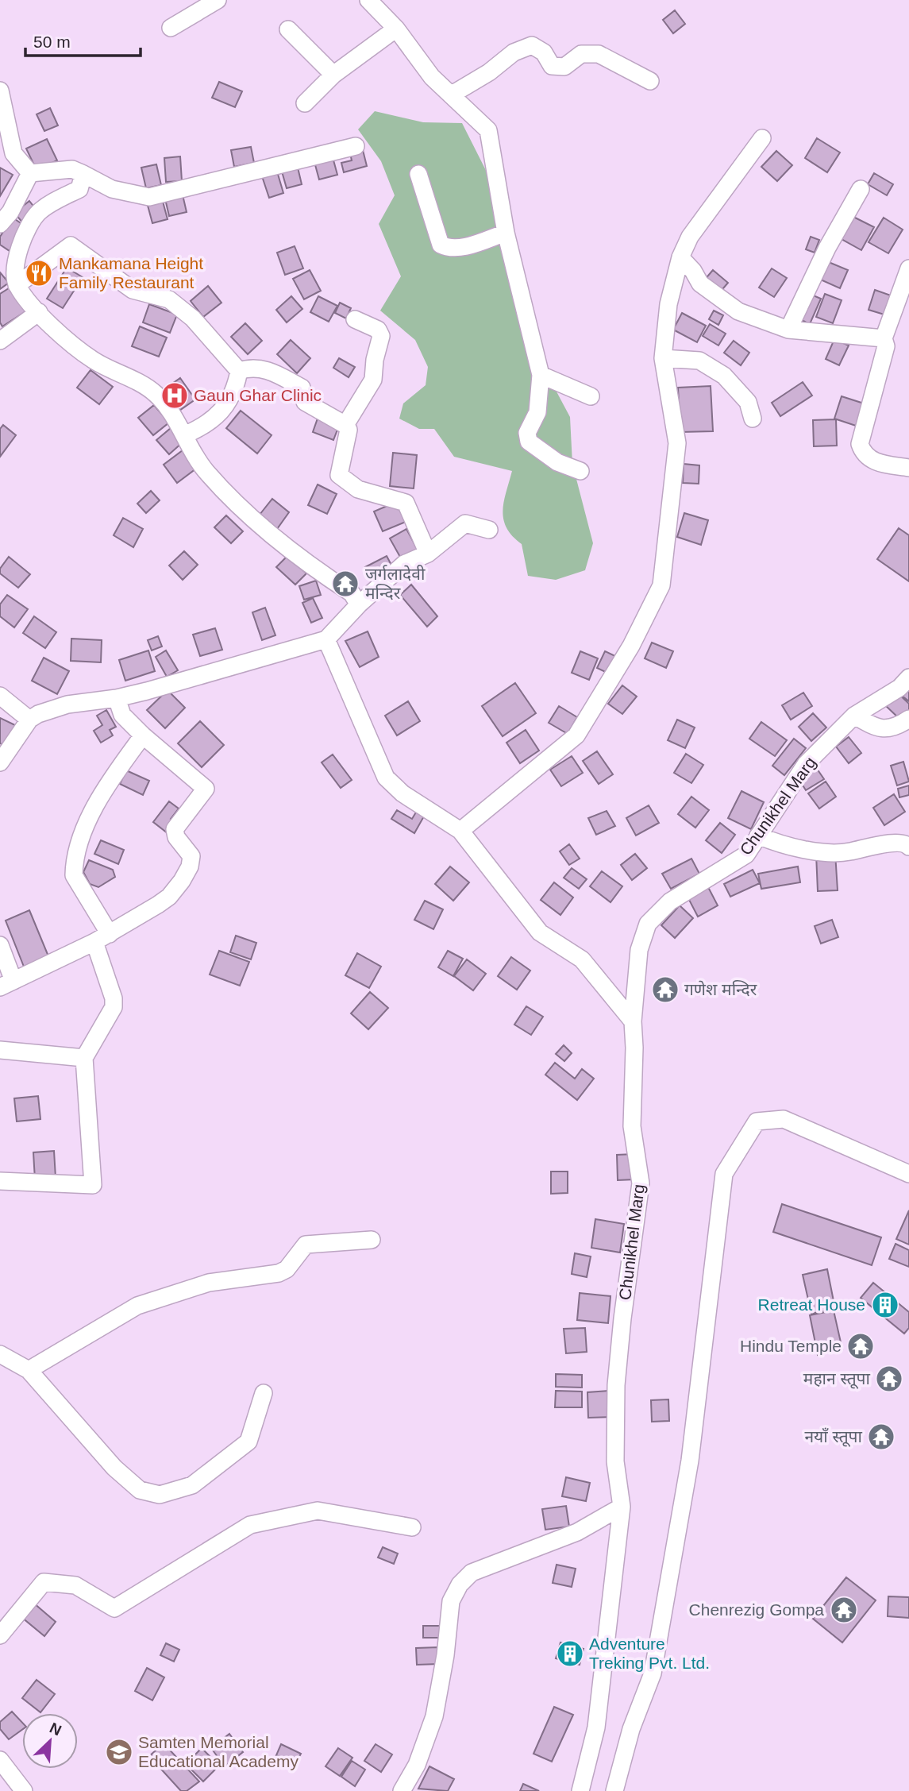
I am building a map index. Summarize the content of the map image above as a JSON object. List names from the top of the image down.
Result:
{
  "streets": {
    "street": ["Chunikhel Marg"]
  },
  "places": {
    "restaurant": ["Mankamana Height Family Restaurant"],
    "hospital": ["Gaun Ghar Clinic"],
    "temple": [
      "जर्गलादेवी मन्दिर",
      "गणेश मन्दिर",
      "Hindu Temple",
      "महान स्तूपा",
      "नयाँ स्तूपा",
      "Chenrezig Gompa"
    ],
    "building": ["Retreat House", "Adventure Treking Pvt. Ltd."],
    "school or university": ["Samten Memorial Educational Academy"]
  },
  "scale_bar": "50 m",
  "north": "top right"
}
